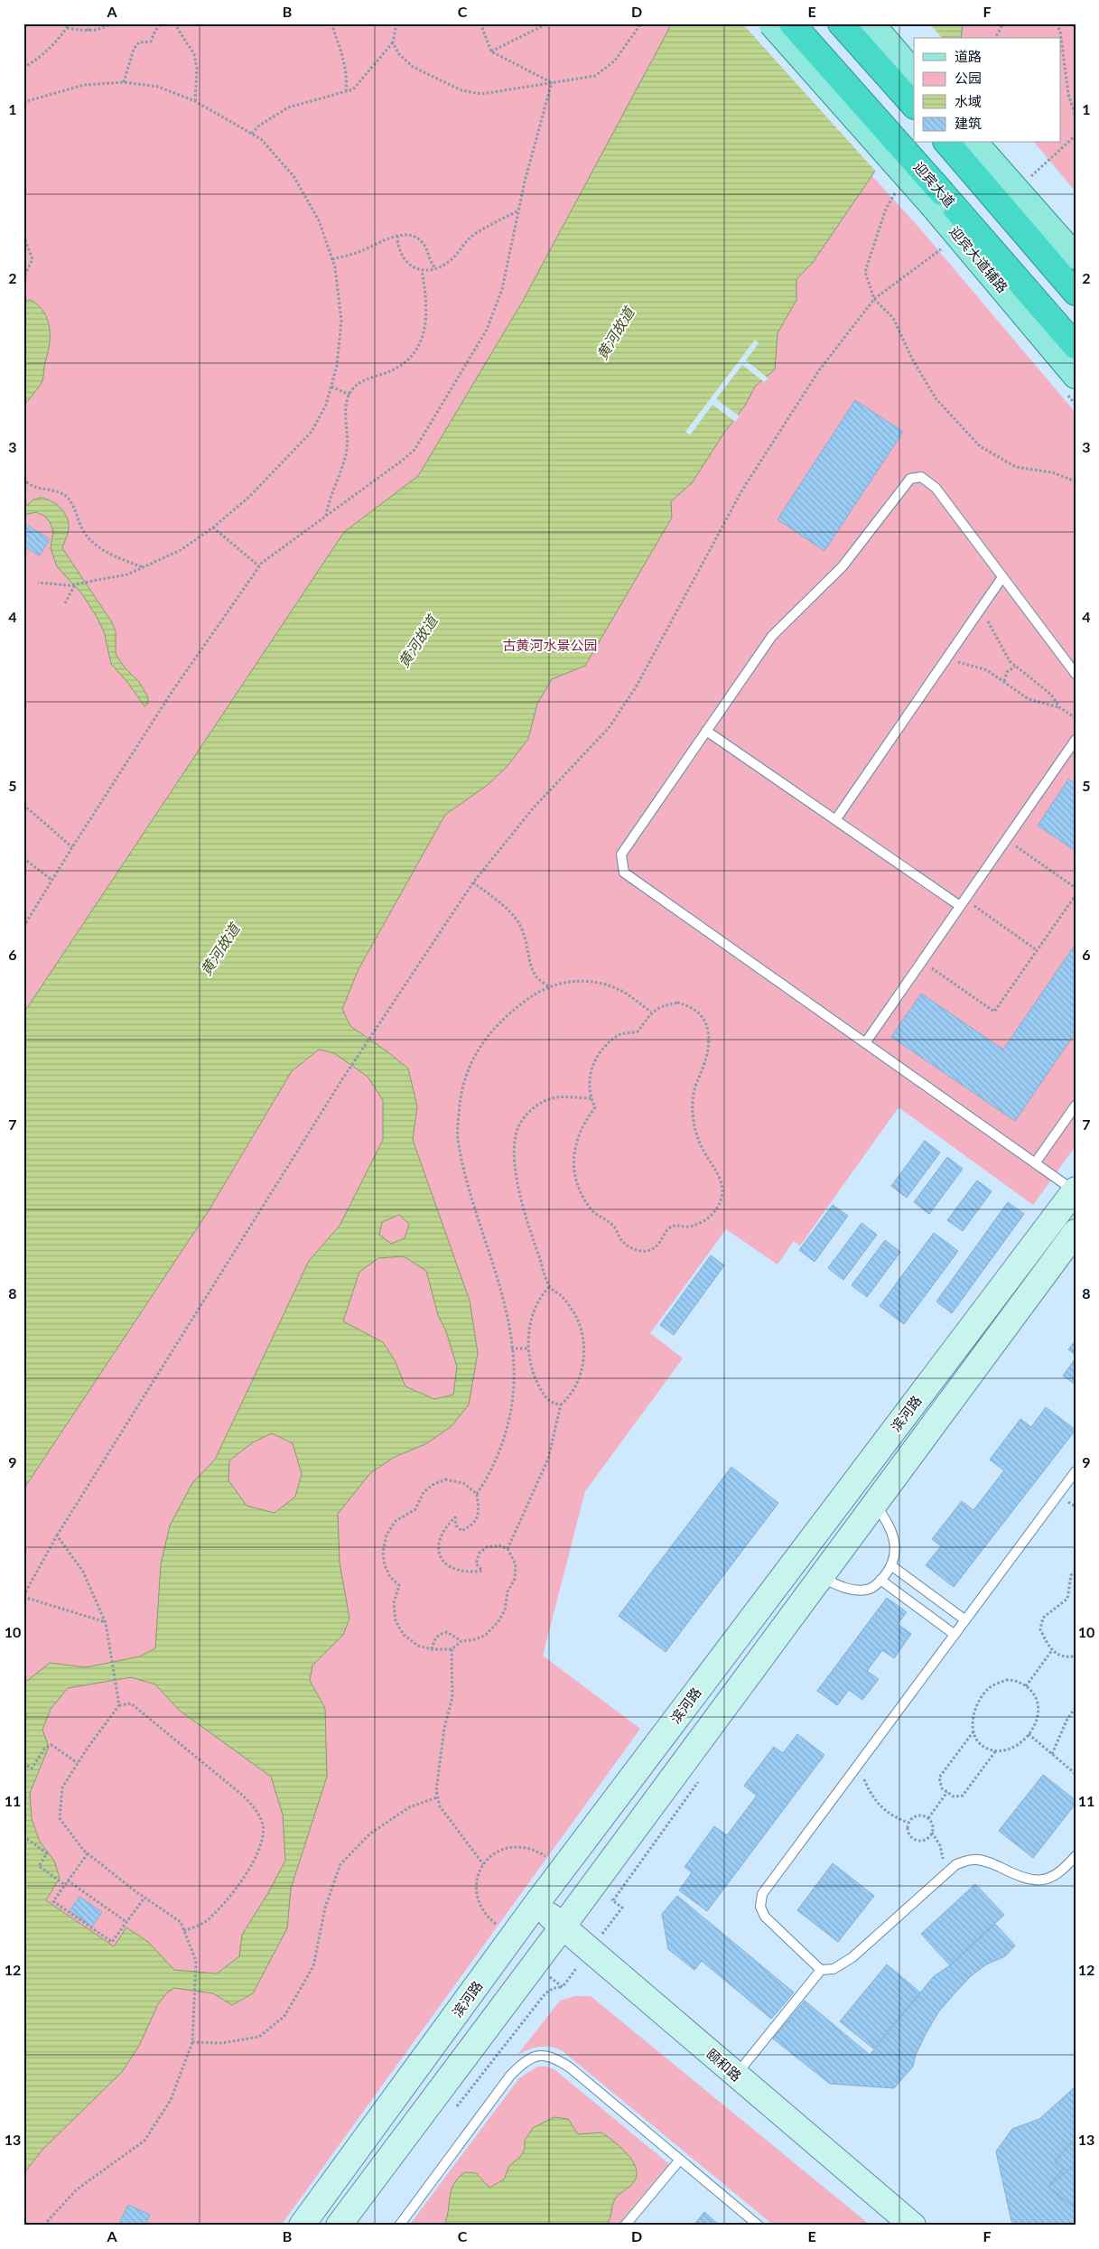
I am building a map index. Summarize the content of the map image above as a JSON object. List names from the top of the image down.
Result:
{
  "streets": {
    "highway": ["迎宾大道"],
    "main road": ["迎宾大道辅路", "滨河路", "颐和路"]
  },
  "crossings": [
    ["滨河路", "颐和路"]
  ],
  "water": ["黄河故道"],
  "parks": ["古黄河水景公园"],
  "legend": [
    "道路",
    "公园",
    "水域",
    "建筑"
  ],
  "grid": {
    "columns": [
      "A",
      "B",
      "C",
      "D",
      "E",
      "F"
    ],
    "rows": [
      "1",
      "2",
      "3",
      "4",
      "5",
      "6",
      "7",
      "8",
      "9",
      "10",
      "11",
      "12",
      "13"
    ]
  }
}
